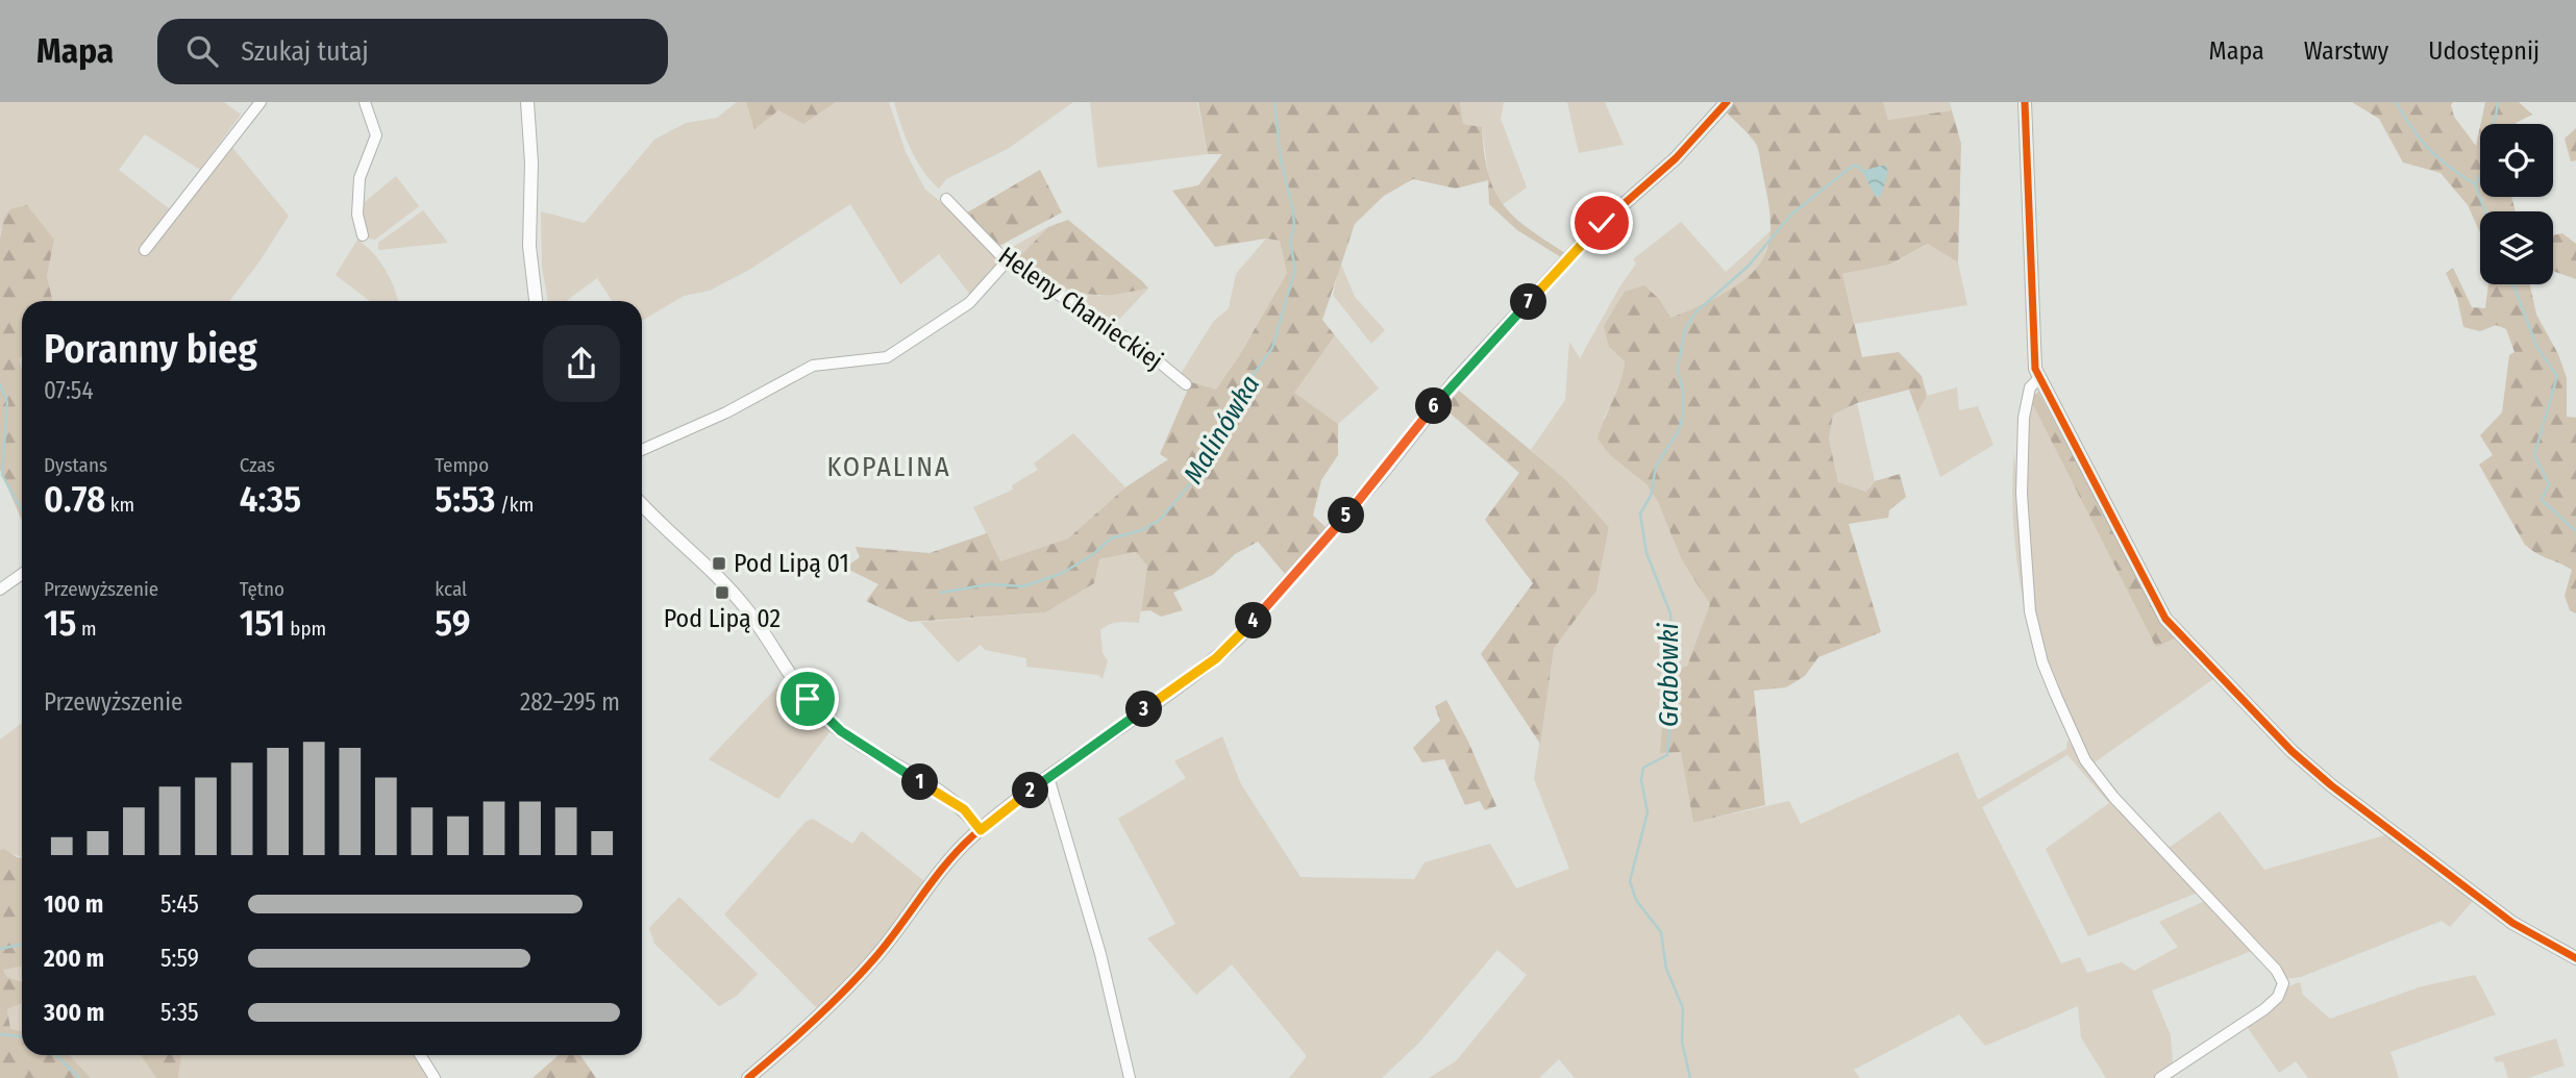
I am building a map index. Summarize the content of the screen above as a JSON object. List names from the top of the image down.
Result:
{
  "streets": {
    "street": ["Heleny Chanieckiej"]
  },
  "districts": ["KOPALINA"],
  "water": ["Malinówka", "Grabówki"],
  "places": {
    "transit": ["Pod Lipą 01", "Pod Lipą 02"]
  },
  "page": {
    "header": "Mapa",
    "search": "Szukaj tutaj",
    "nav": ["Mapa", "Warstwy", "Udostępnij"],
    "pins": [
      "7",
      "6",
      "5",
      "4",
      "3",
      "1",
      "2"
    ],
    "heading": ["Poranny bieg", "07:54"],
    "stats": [
      ["Dystans", "0.78 km"],
      ["Czas", "4:35"],
      ["Tempo", "5:53 /km"],
      ["Przewyższenie", "15 m"],
      ["Tętno", "151 bpm"],
      ["kcal", "59"]
    ],
    "chart": ["Przewyższenie", "282–295 m"],
    "list": [
      {
        "name": "100 m",
        "note": "5:45"
      },
      {
        "name": "200 m",
        "note": "5:59"
      },
      {
        "name": "300 m",
        "note": "5:35"
      }
    ]
  }
}
